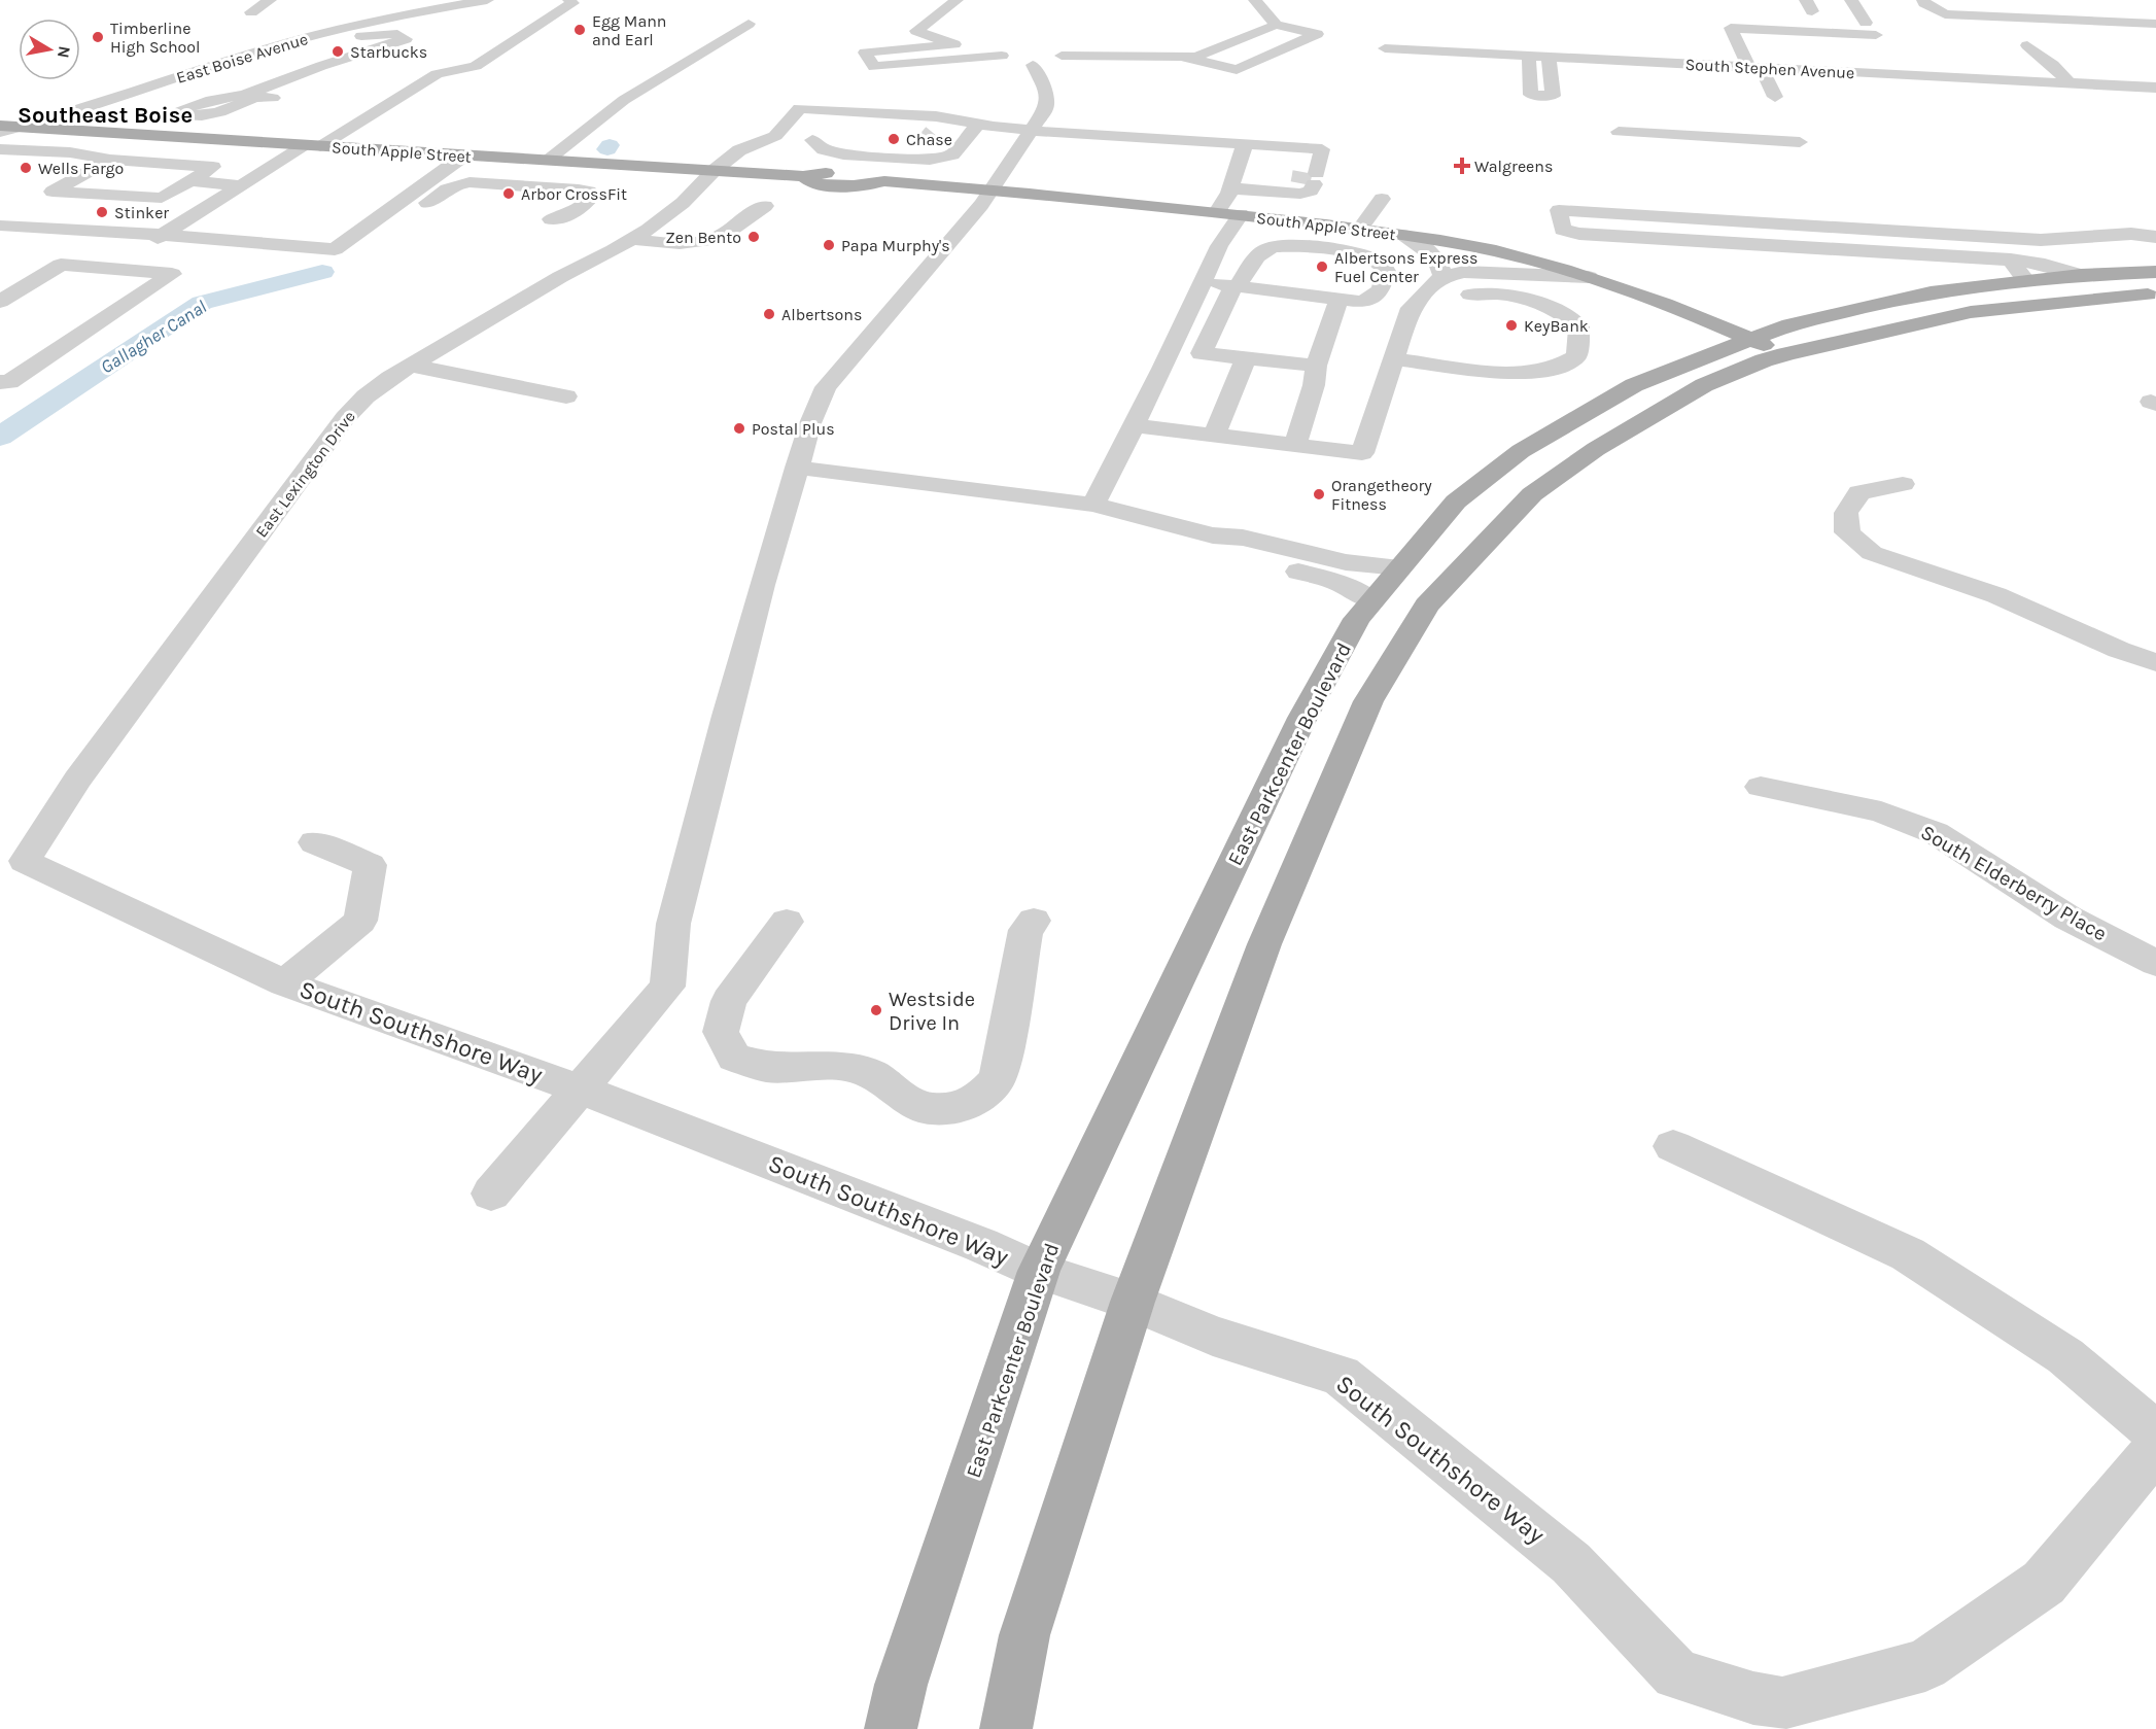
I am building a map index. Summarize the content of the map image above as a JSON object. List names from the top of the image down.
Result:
{
  "streets": {
    "main road": ["South Apple Street", "East Parkcenter Boulevard"],
    "street": [
      "East Boise Avenue",
      "South Stephen Avenue",
      "East Lexington Drive",
      "South Elderberry Place",
      "South Southshore Way"
    ]
  },
  "crossings": [
    ["East Boise Avenue", "South Apple Street"],
    ["South Apple Street", "East Lexington Drive"],
    ["South Apple Street", "East Parkcenter Boulevard"],
    ["East Lexington Drive", "South Southshore Way"],
    ["East Parkcenter Boulevard", "South Southshore Way"]
  ],
  "districts": ["Southeast Boise"],
  "water": ["Gallagher Canal"],
  "places": {
    "other": [
      "Egg Mann and Earl",
      "Timberline High School",
      "Starbucks",
      "Chase",
      "Wells Fargo",
      "Arbor CrossFit",
      "Stinker",
      "Zen Bento",
      "Papa Murphy's",
      "Albertsons Express Fuel Center",
      "Albertsons",
      "KeyBank",
      "Postal Plus",
      "Orangetheory Fitness",
      "Westside Drive In"
    ],
    "health": ["Walgreens"]
  },
  "north": "right"
}
